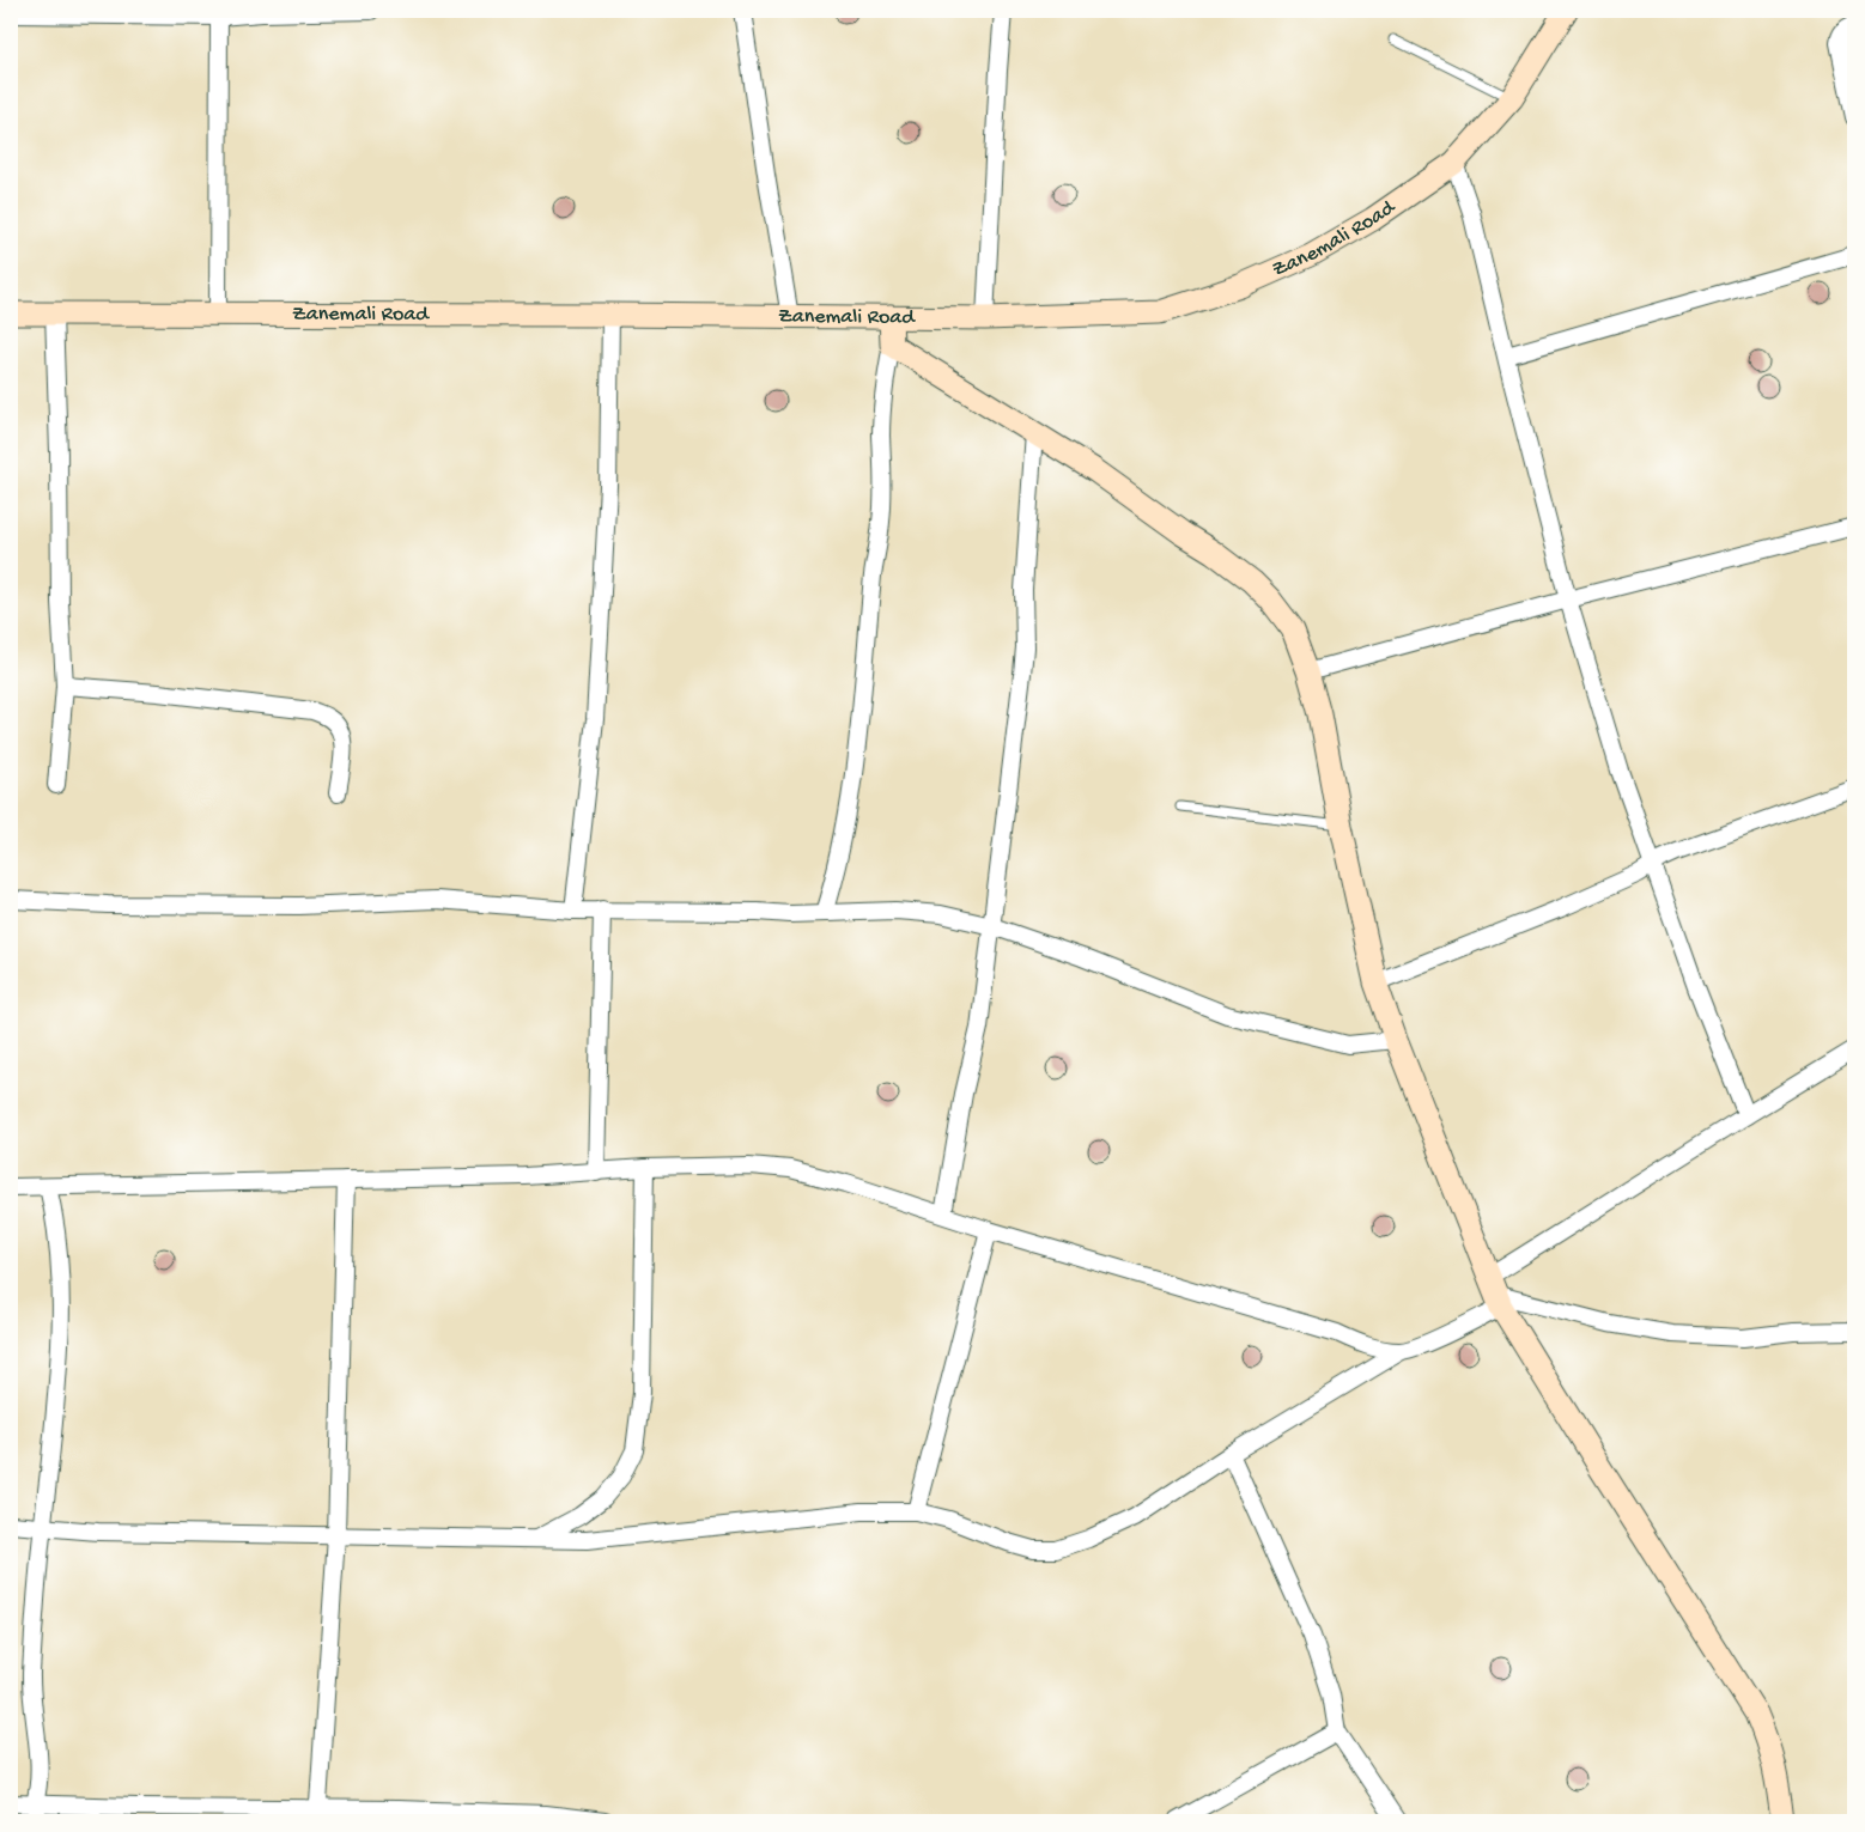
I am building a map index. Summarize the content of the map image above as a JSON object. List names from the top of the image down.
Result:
{
  "streets": {
    "street": ["Zanemali Road"]
  }
}
